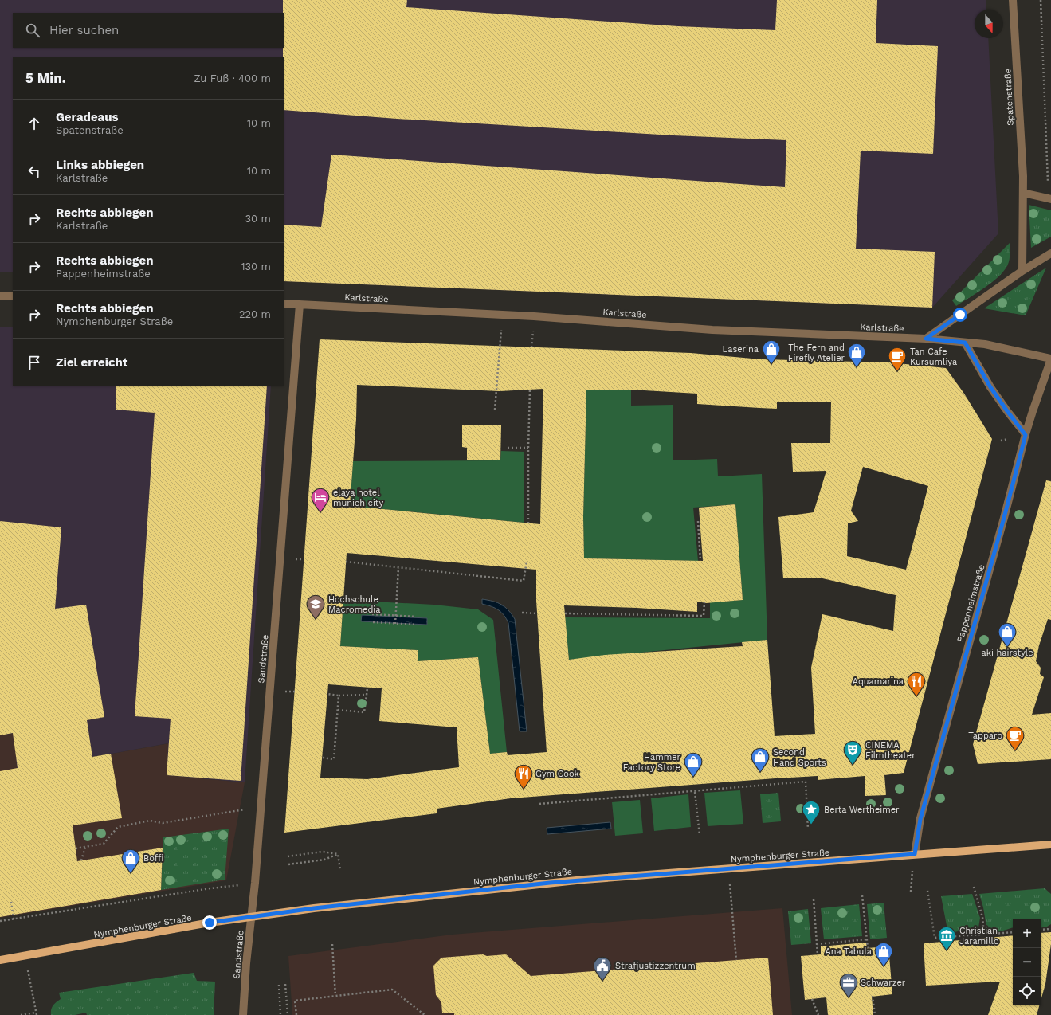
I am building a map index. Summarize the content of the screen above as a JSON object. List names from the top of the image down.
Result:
{
  "streets": {
    "main road": ["Nymphenburger Straße"],
    "street": [
      "Spatenstraße",
      "Karlstraße",
      "Pappenheimstraße",
      "Sandstraße"
    ]
  },
  "crossings": [
    ["Karlstraße", "Pappenheimstraße"],
    ["Karlstraße", "Sandstraße"],
    ["Pappenheimstraße", "Nymphenburger Straße"],
    ["Sandstraße", "Nymphenburger Straße"]
  ],
  "places": {
    "shop": [
      "Laserina",
      "The Fern and Firefly Atelier",
      "aki hairstyle",
      "Second Hand Sports",
      "Hammer Factory Store",
      "Boffi",
      "Ana Tabula"
    ],
    "cafe": ["Tan Cafe Kursumliya", "Tapparo"],
    "hotel": ["elaya hotel munich city"],
    "school or university": ["Hochschule Macromedia"],
    "restaurant": ["Aquamarina", "Gym Cook"],
    "theatre": ["CINEMA Filmtheater"],
    "place": ["Berta Wertheimer"],
    "museum": ["Christian Jaramillo"],
    "public building": ["Strafjustizzentrum"],
    "office": ["Schwarzer"]
  },
  "north": "bottom",
  "page": {
    "search": "Hier suchen",
    "heading": ["5 Min.", "Zu Fuß · 400 m"],
    "list": [
      ["Geradeaus", "Spatenstraße", "10 m"],
      ["Links abbiegen", "Karlstraße", "10 m"],
      ["Rechts abbiegen", "Karlstraße", "30 m"],
      ["Rechts abbiegen", "Pappenheimstraße", "130 m"],
      ["Rechts abbiegen", "Nymphenburger Straße", "220 m"],
      "Ziel erreicht"
    ],
    "map_buttons": ["+", "−"]
  }
}
